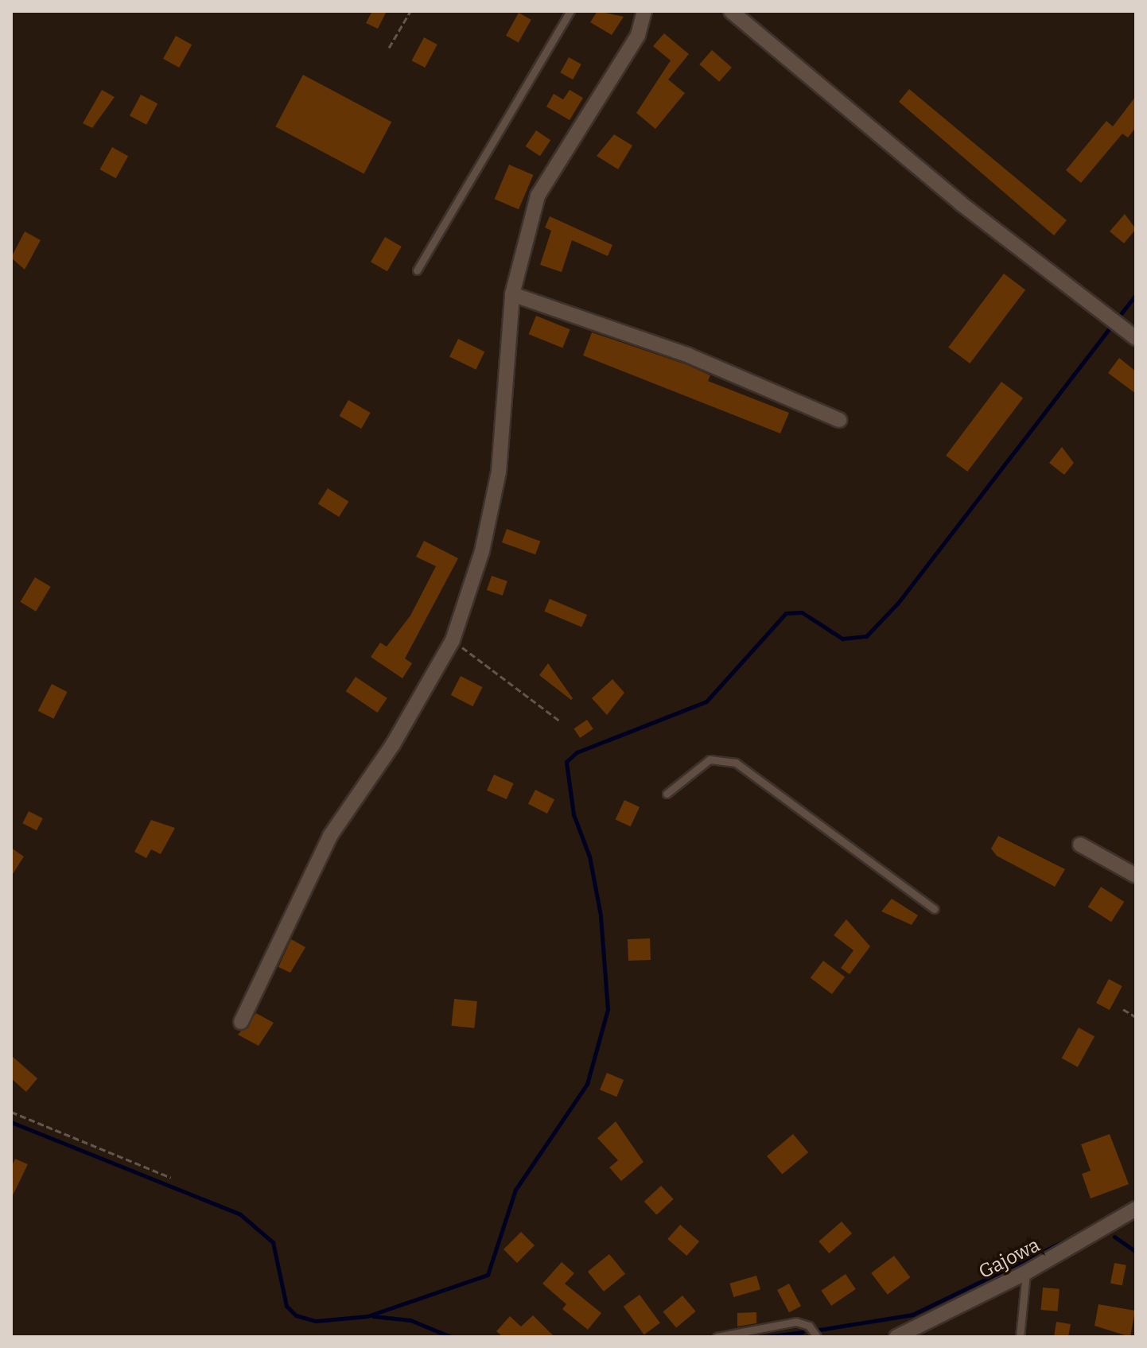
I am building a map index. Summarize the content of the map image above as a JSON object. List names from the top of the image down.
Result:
{
  "streets": {
    "street": ["Gajowa"]
  }
}
